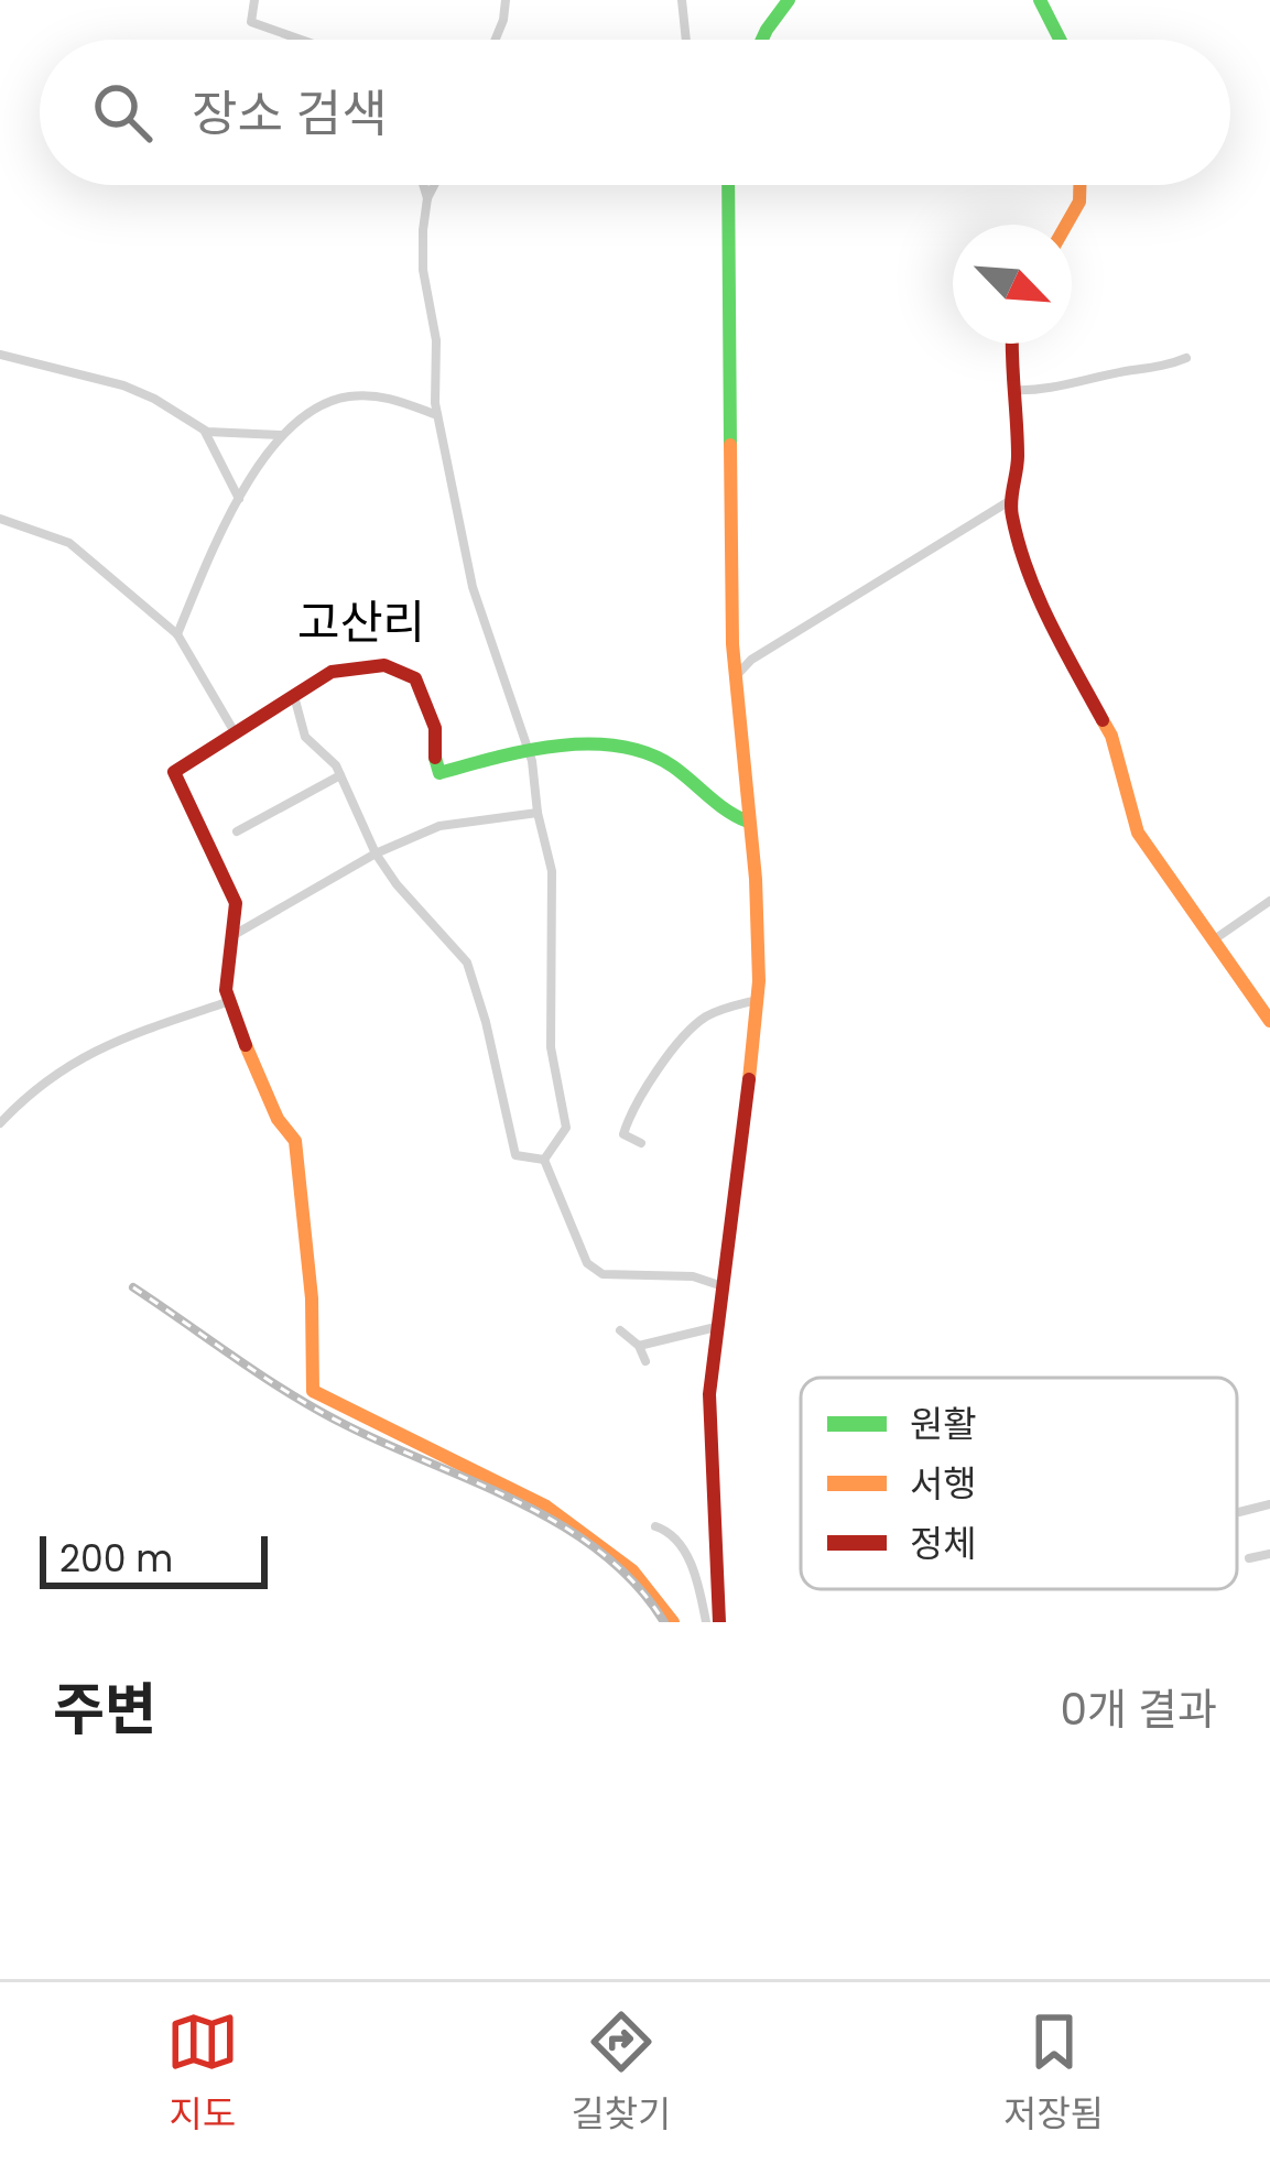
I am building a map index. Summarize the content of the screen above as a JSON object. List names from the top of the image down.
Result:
{
  "districts": ["고산리"],
  "legend": ["원활", "서행", "정체"],
  "scale_bar": "200 m",
  "north": "bottom right",
  "page": {
    "search": "장소 검색",
    "scale": "200 m",
    "heading": ["주변", "0개 결과"],
    "nav": ["지도", "길찾기", "저장됨"]
  }
}
